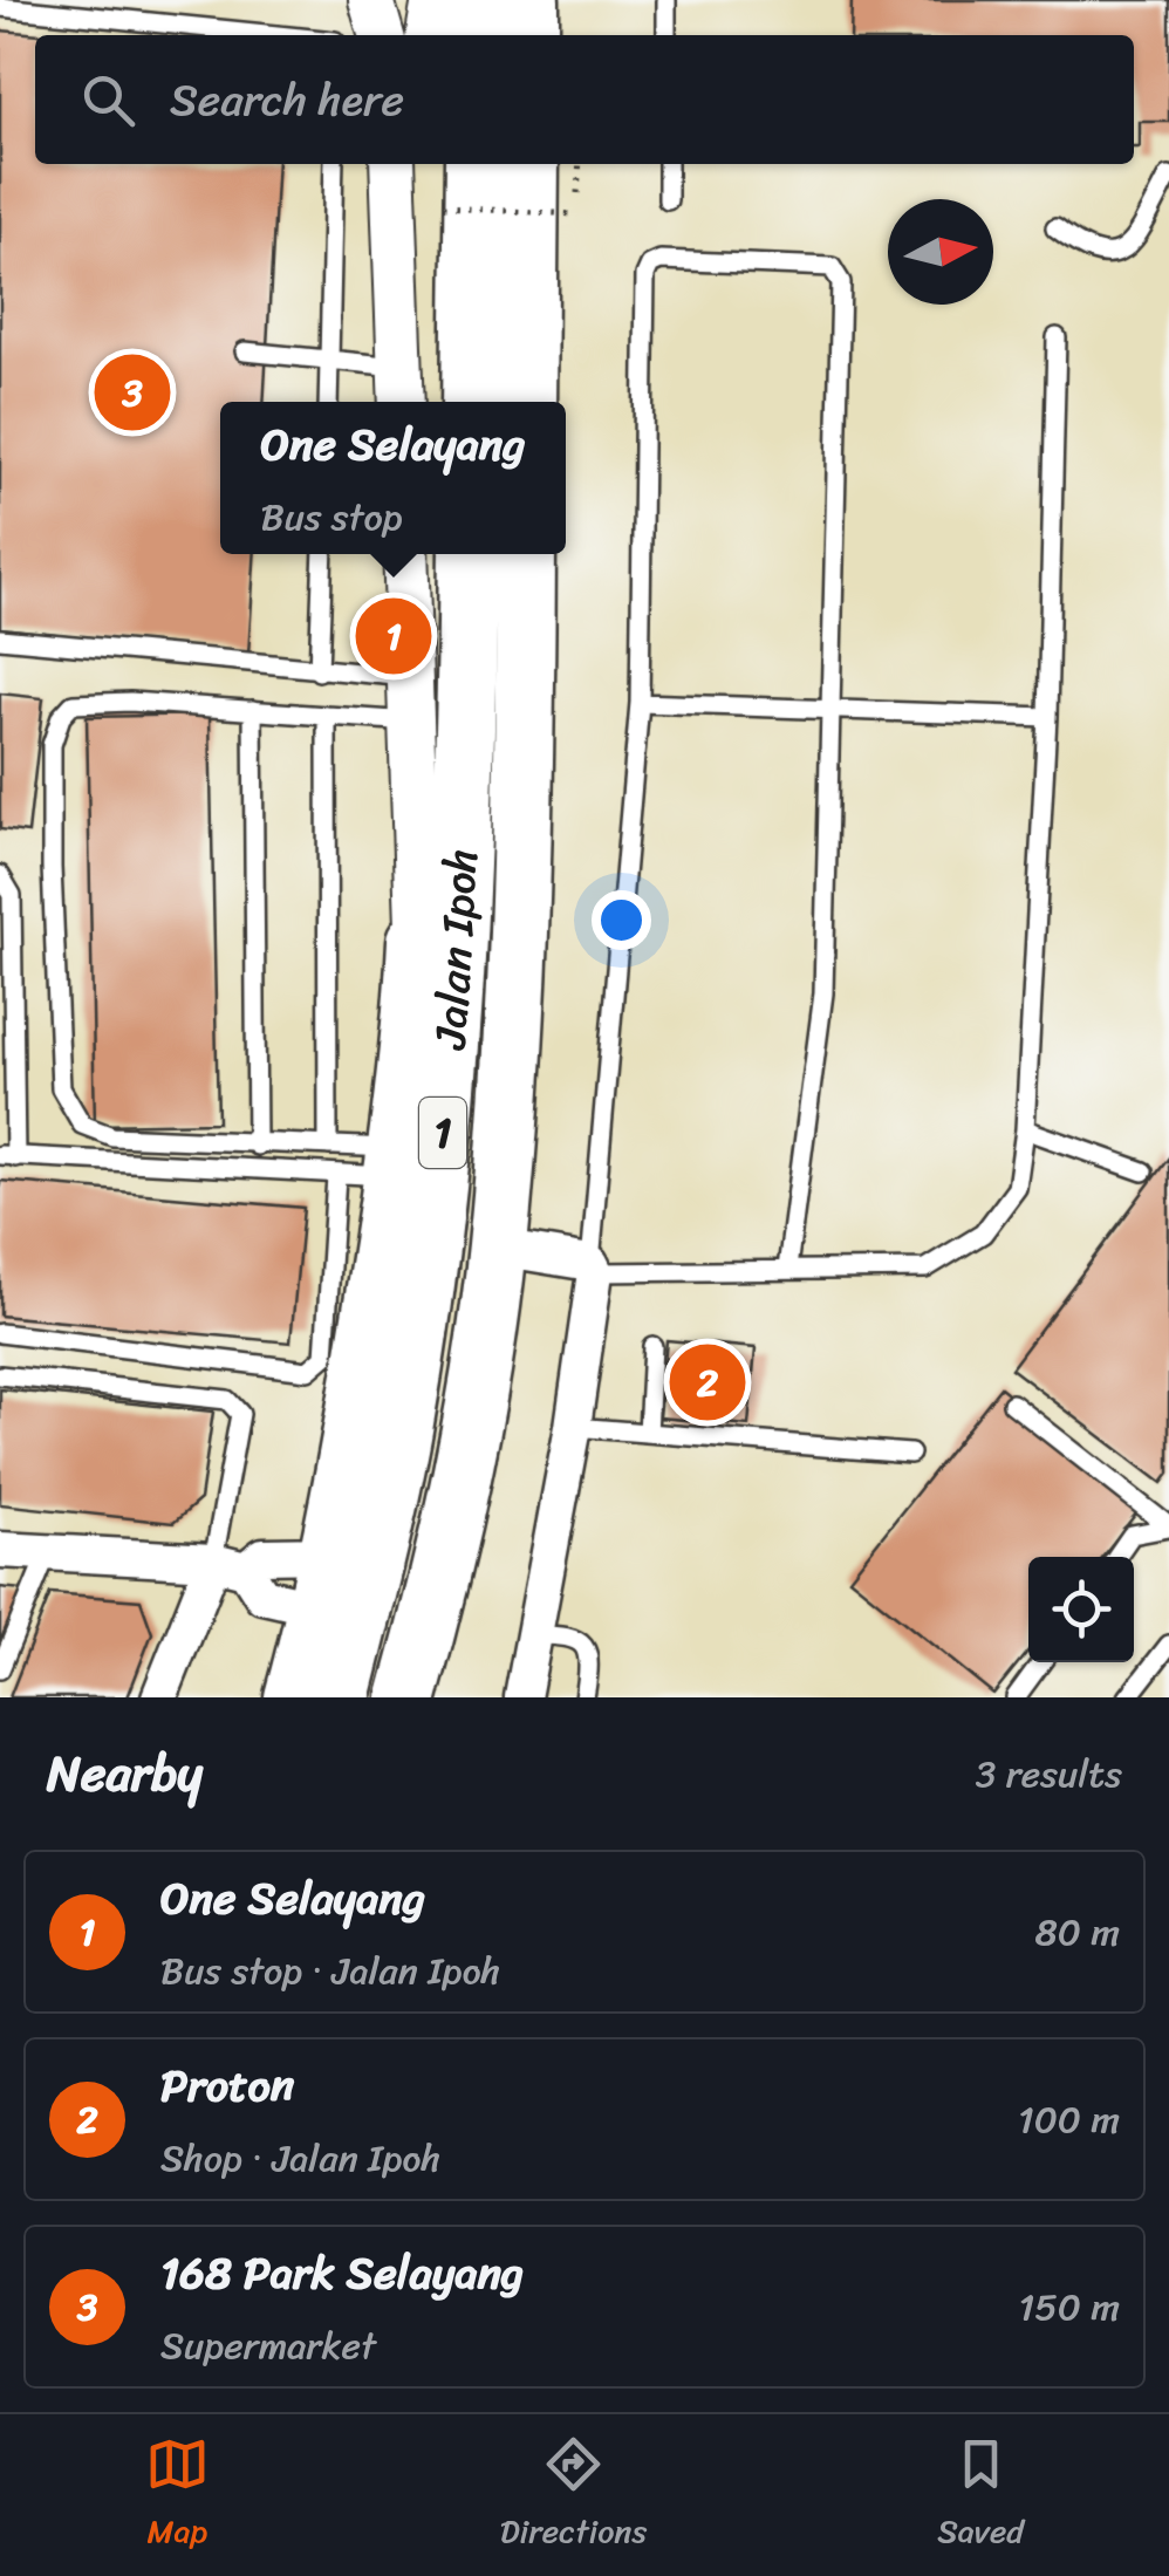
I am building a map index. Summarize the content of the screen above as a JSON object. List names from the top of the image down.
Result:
{
  "streets": {
    "highway": ["Jalan Ipoh", "1"]
  },
  "north": "right",
  "page": {
    "search": "Search here",
    "pins": ["3", "1", "2"],
    "popup": ["One Selayang", "Bus stop"],
    "heading": ["Nearby", "3 results"],
    "list": [
      {
        "mark": "1",
        "name": "One Selayang",
        "note": "Bus stop · Jalan Ipoh",
        "value": "80 m"
      },
      {
        "mark": "2",
        "name": "Proton",
        "note": "Shop · Jalan Ipoh",
        "value": "100 m"
      },
      {
        "mark": "3",
        "name": "168 Park Selayang",
        "note": "Supermarket",
        "value": "150 m"
      }
    ],
    "nav": ["Map", "Directions", "Saved"]
  }
}
